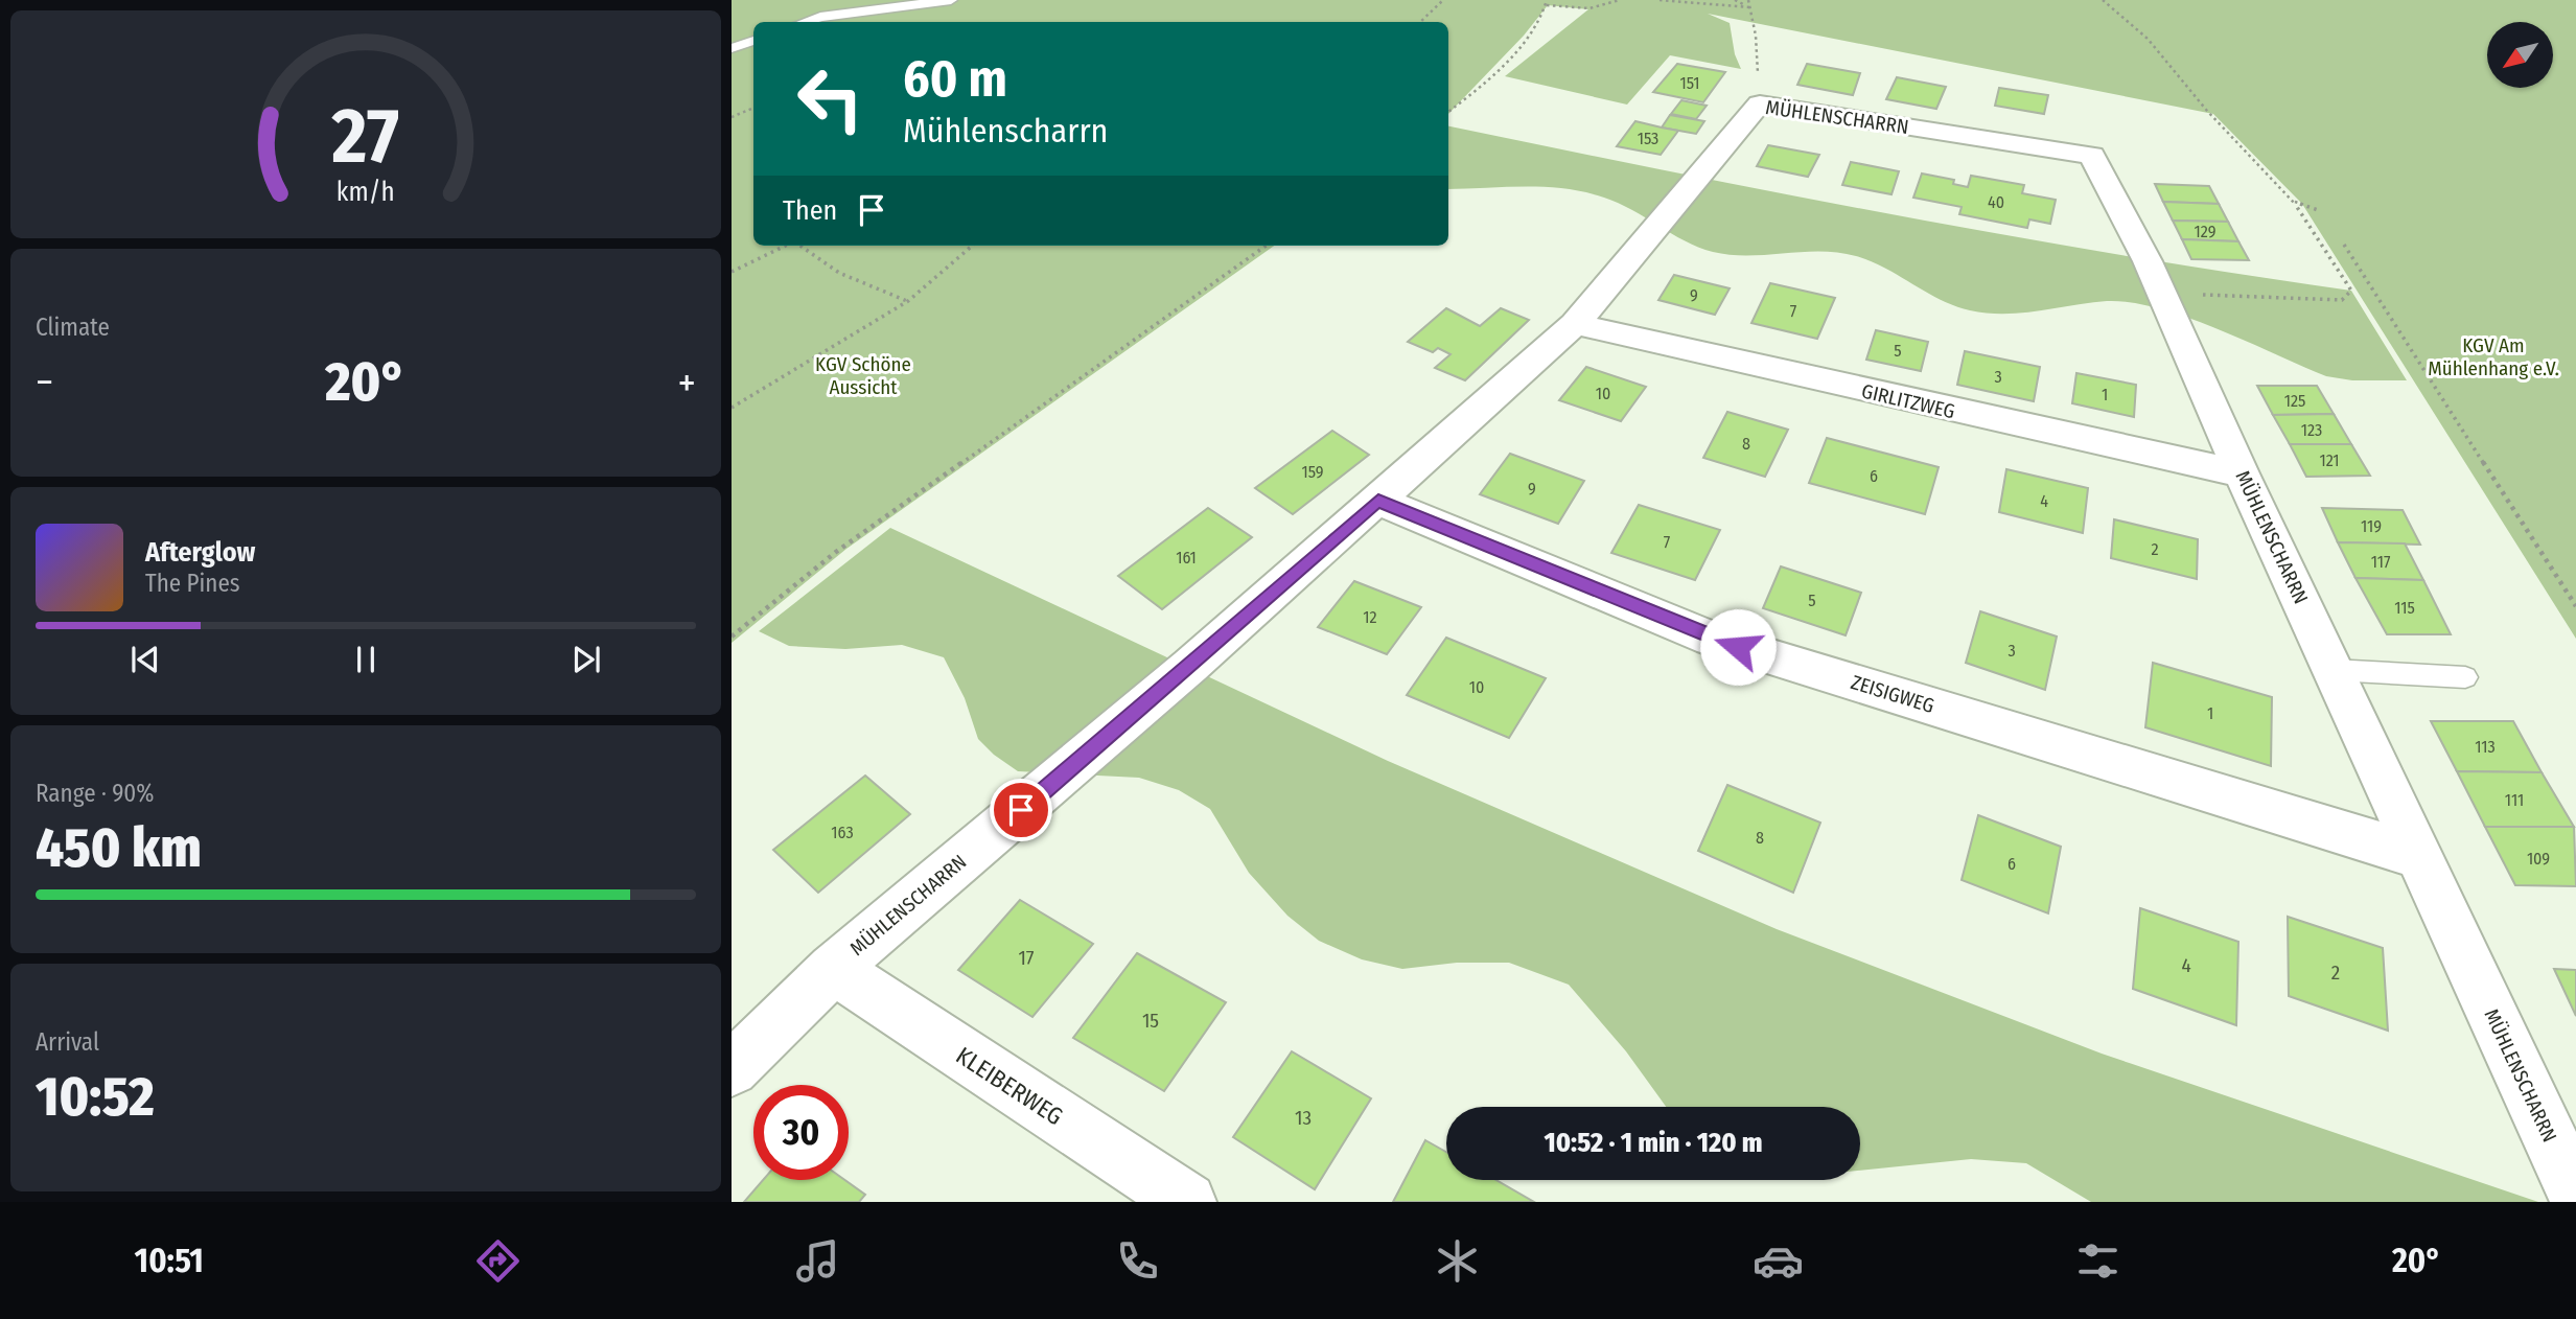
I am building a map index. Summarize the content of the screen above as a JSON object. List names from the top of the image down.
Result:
{
  "streets": {
    "street": [
      "MÜHLENSCHARRN",
      "GIRLITZWEG",
      "ZEISIGWEG",
      "KLEIBERWEG"
    ]
  },
  "crossings": [
    ["MÜHLENSCHARRN", "GIRLITZWEG"],
    ["MÜHLENSCHARRN", "ZEISIGWEG"],
    ["MÜHLENSCHARRN", "KLEIBERWEG"]
  ],
  "parks": ["KGV Am Mühlenhang e.V.", "KGV Schöne Aussicht"],
  "house_numbers": [
    "151",
    "153",
    "40",
    "129",
    "9",
    "7",
    "5",
    "3",
    "10",
    "1",
    "125",
    "123",
    "8",
    "121",
    "159",
    "6",
    "9",
    "4",
    "119",
    "7",
    "2",
    "161",
    "117",
    "5",
    "115",
    "12",
    "3",
    "10",
    "1",
    "113",
    "111",
    "163",
    "8",
    "109",
    "6",
    "17",
    "4",
    "2",
    "15",
    "13"
  ],
  "north": "bottom left",
  "page": {
    "turn": ["60 m", "Mühlenscharrn"],
    "then": "Then",
    "tile": [
      "Climate",
      ["Range · 90%", "450 km"],
      ["Arrival", "10:52"]
    ],
    "heat": ["−", "20°", "+"],
    "song": ["Afterglow", "The Pines"],
    "limit": "30",
    "trip": "10:52 · 1 min · 120 m",
    "tabs": ["10:51", "20°"],
    "gauge": ["27", "km/h"]
  }
}
